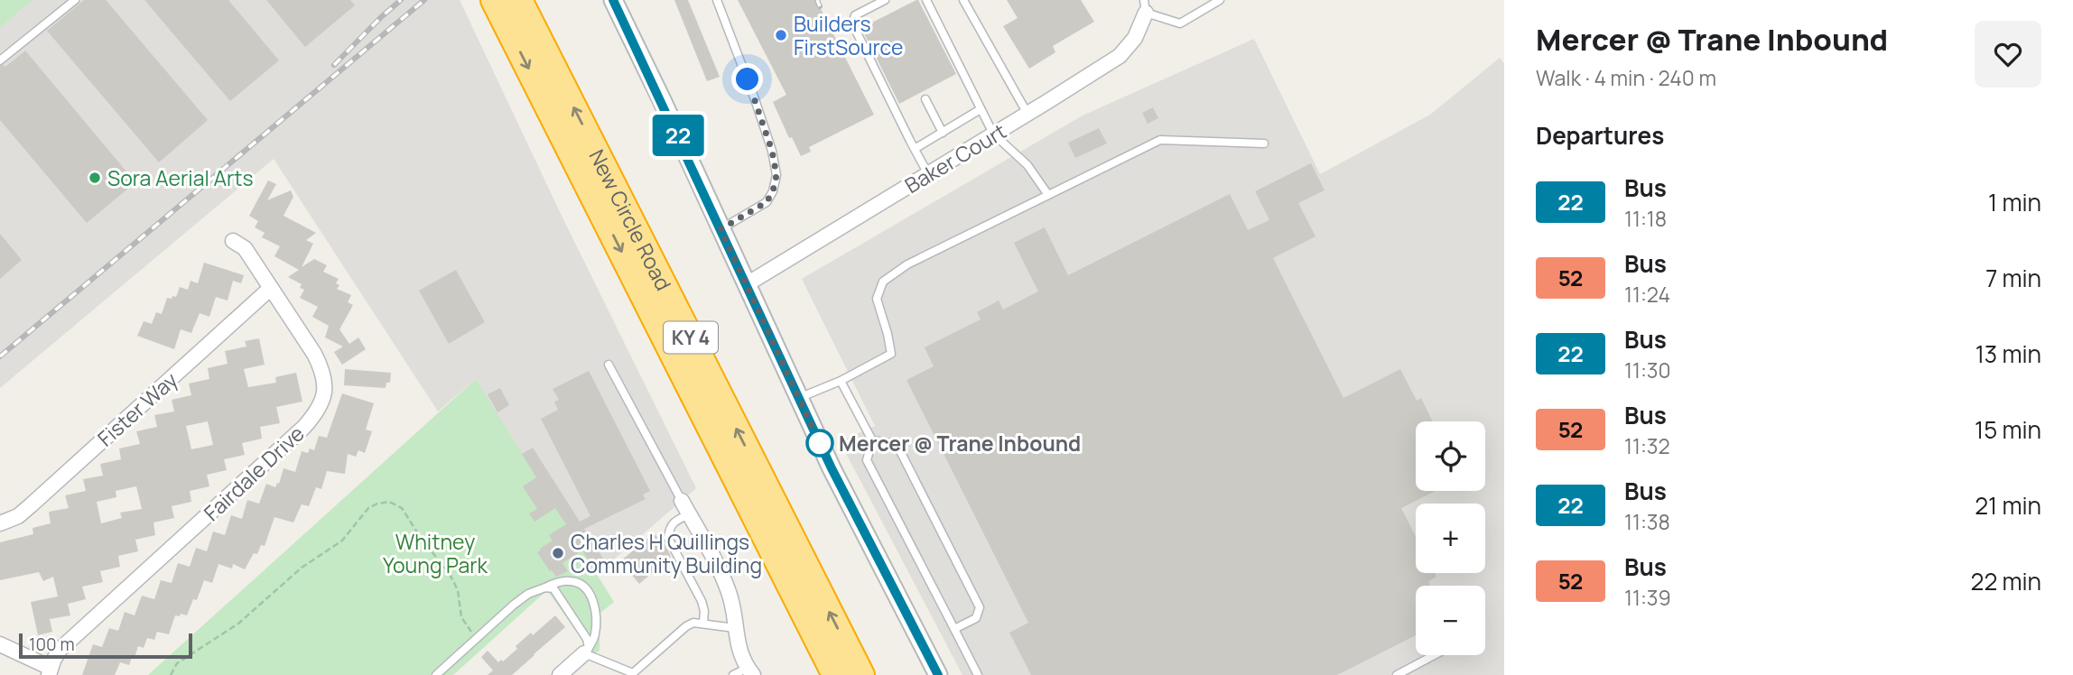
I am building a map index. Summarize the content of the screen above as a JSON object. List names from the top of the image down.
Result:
{
  "streets": {
    "highway": ["New Circle Road", "KY 4"],
    "street": ["Baker Court", "Fister Way", "Fairdale Drive"]
  },
  "crossings": [
    ["Fister Way", "Fairdale Drive"]
  ],
  "parks": ["Whitney Young Park"],
  "places": [
    "Builders FirstSource",
    "Sora Aerial Arts",
    "Mercer @ Trane Inbound",
    "Charles H Quillings Community Building"
  ],
  "lines": ["bus line 22"],
  "scale_bar": "100 m",
  "page": {
    "on_map": "22",
    "heading": [
      ["Mercer @ Trane Inbound", "Walk · 4 min · 240 m"],
      "Departures"
    ],
    "list": [
      {
        "mark": "22",
        "name": "Bus",
        "note": "11:18",
        "value": "1 min"
      },
      {
        "mark": "52",
        "name": "Bus",
        "note": "11:24",
        "value": "7 min"
      },
      {
        "mark": "22",
        "name": "Bus",
        "note": "11:30",
        "value": "13 min"
      },
      {
        "mark": "52",
        "name": "Bus",
        "note": "11:32",
        "value": "15 min"
      },
      {
        "mark": "22",
        "name": "Bus",
        "note": "11:38",
        "value": "21 min"
      },
      {
        "mark": "52",
        "name": "Bus",
        "note": "11:39",
        "value": "22 min"
      }
    ],
    "map_buttons": ["+", "−"],
    "scale": "100 m"
  }
}
